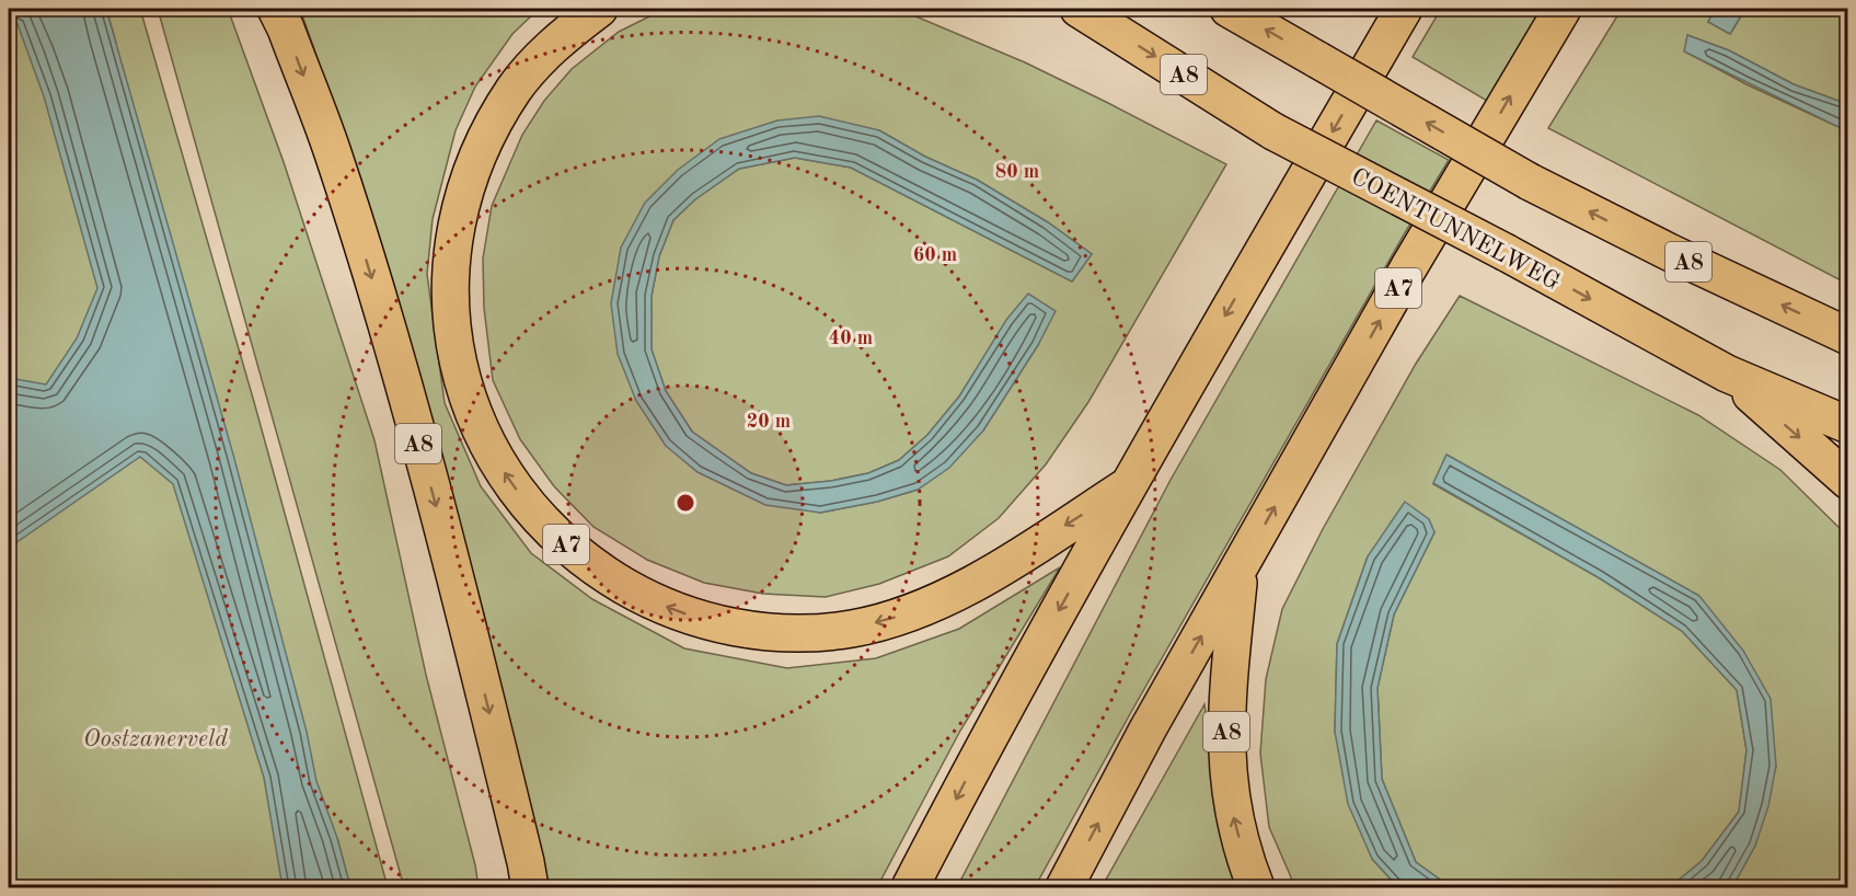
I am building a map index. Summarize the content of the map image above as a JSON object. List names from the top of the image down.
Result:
{
  "streets": {
    "highway": ["A8", "COENTUNNELWEG", "A7"]
  },
  "crossings": [
    ["A8", "COENTUNNELWEG"],
    ["A8", "A7"]
  ],
  "parks": ["Oostzanerveld"],
  "rings": [
    "80 m",
    "60 m",
    "40 m",
    "20 m"
  ]
}
